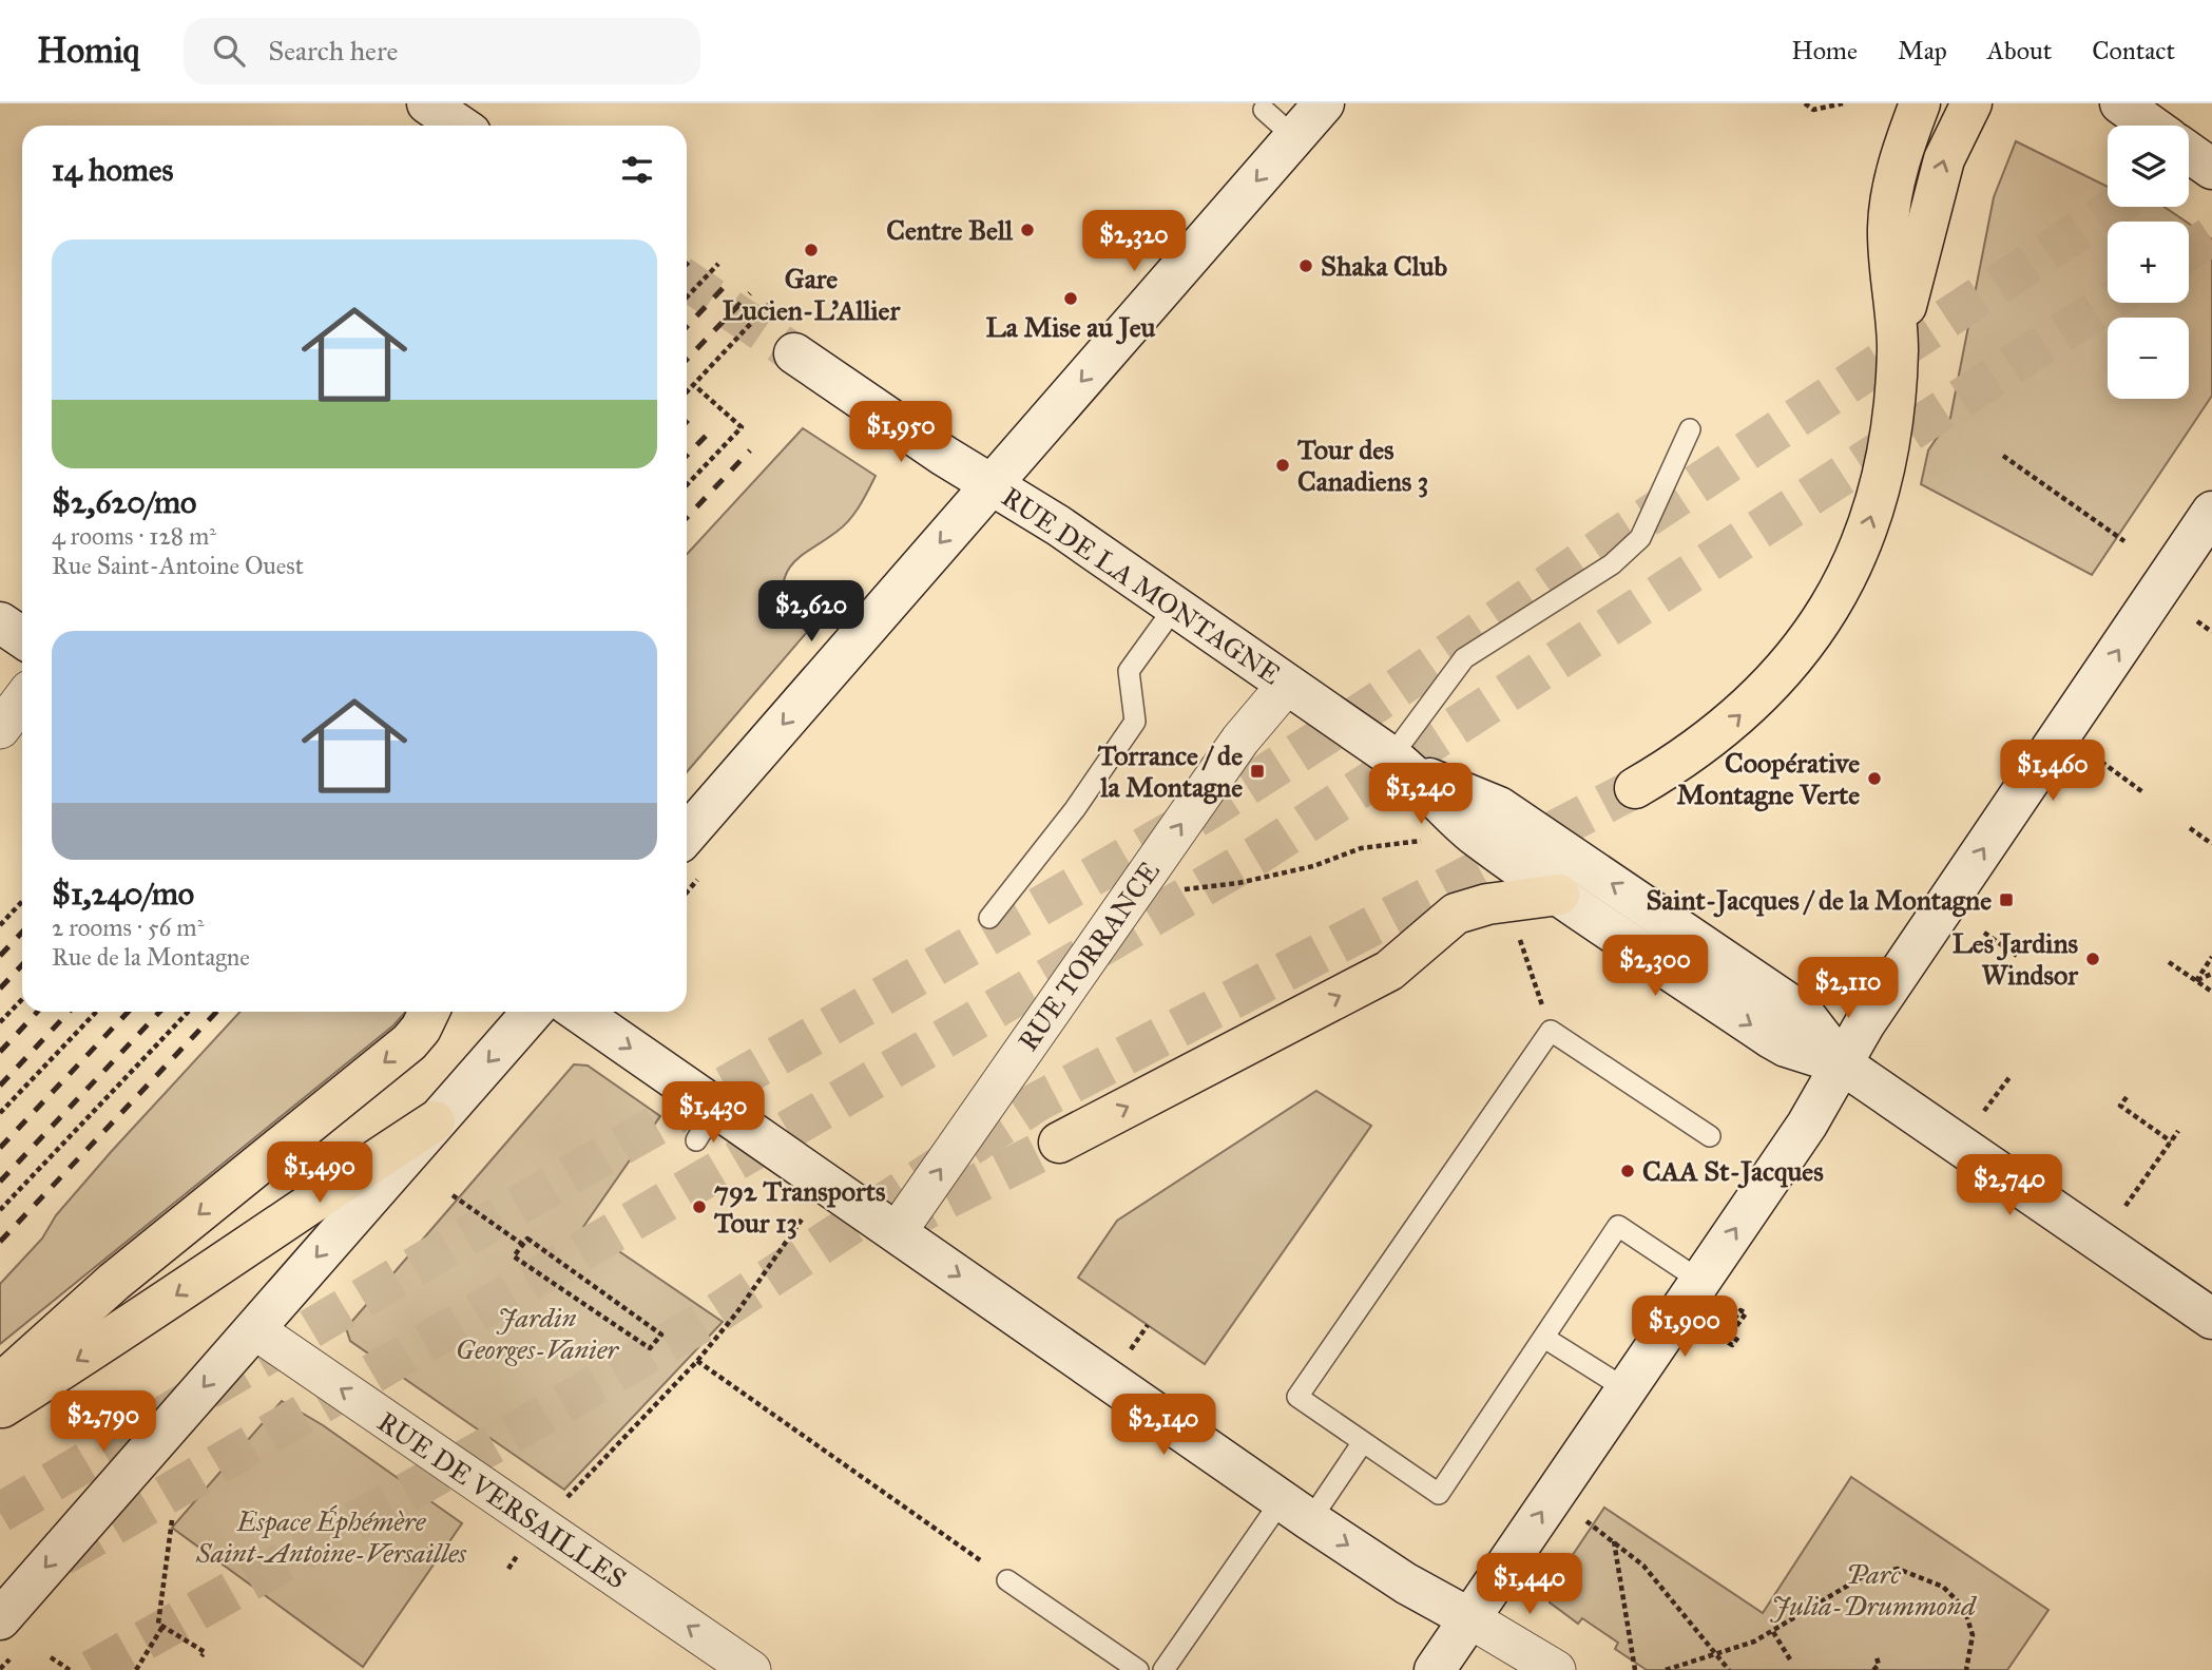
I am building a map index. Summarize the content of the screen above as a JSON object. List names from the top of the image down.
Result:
{
  "streets": {
    "street": ["RUE DE LA MONTAGNE", "RUE TORRANCE", "RUE DE VERSAILLES"]
  },
  "crossings": [
    ["RUE DE LA MONTAGNE", "RUE TORRANCE"]
  ],
  "one_way": ["RUE TORRANCE", "RUE DE VERSAILLES"],
  "parks": ["Jardin Georges-Vanier", "Espace Éphémère Saint-Antoine-Versailles", "Parc Julia-Drummond"],
  "places": {
    "other": [
      "Centre Bell",
      "Gare Lucien-L'Allier",
      "Shaka Club",
      "La Mise au Jeu",
      "Tour des Canadiens 3",
      "Coopérative Montagne Verte",
      "Les Jardins Windsor",
      "CAA St-Jacques",
      "792 Transports Tour 13"
    ],
    "transit": ["Torrance / de la Montagne", "Saint-Jacques / de la Montagne"]
  },
  "page": {
    "header": "Homiq",
    "search": "Search here",
    "nav": [
      "Home",
      "Map",
      "About",
      "Contact"
    ],
    "map_buttons": ["+", "−"],
    "heading": "14 homes",
    "price": [
      "$2,320",
      "$1,950",
      "$2,620",
      "$1,460",
      "$1,240",
      "$2,300",
      "$2,110",
      "$1,430",
      "$1,490",
      "$2,740",
      "$1,900",
      "$2,790",
      "$2,140",
      "$1,440"
    ],
    "list": [
      {
        "name": "$2,620/mo",
        "note": "4 rooms · 128 m² · Rue Saint-Antoine Ouest"
      },
      {
        "name": "$1,240/mo",
        "note": "2 rooms · 56 m² · Rue de la Montagne"
      }
    ]
  }
}
